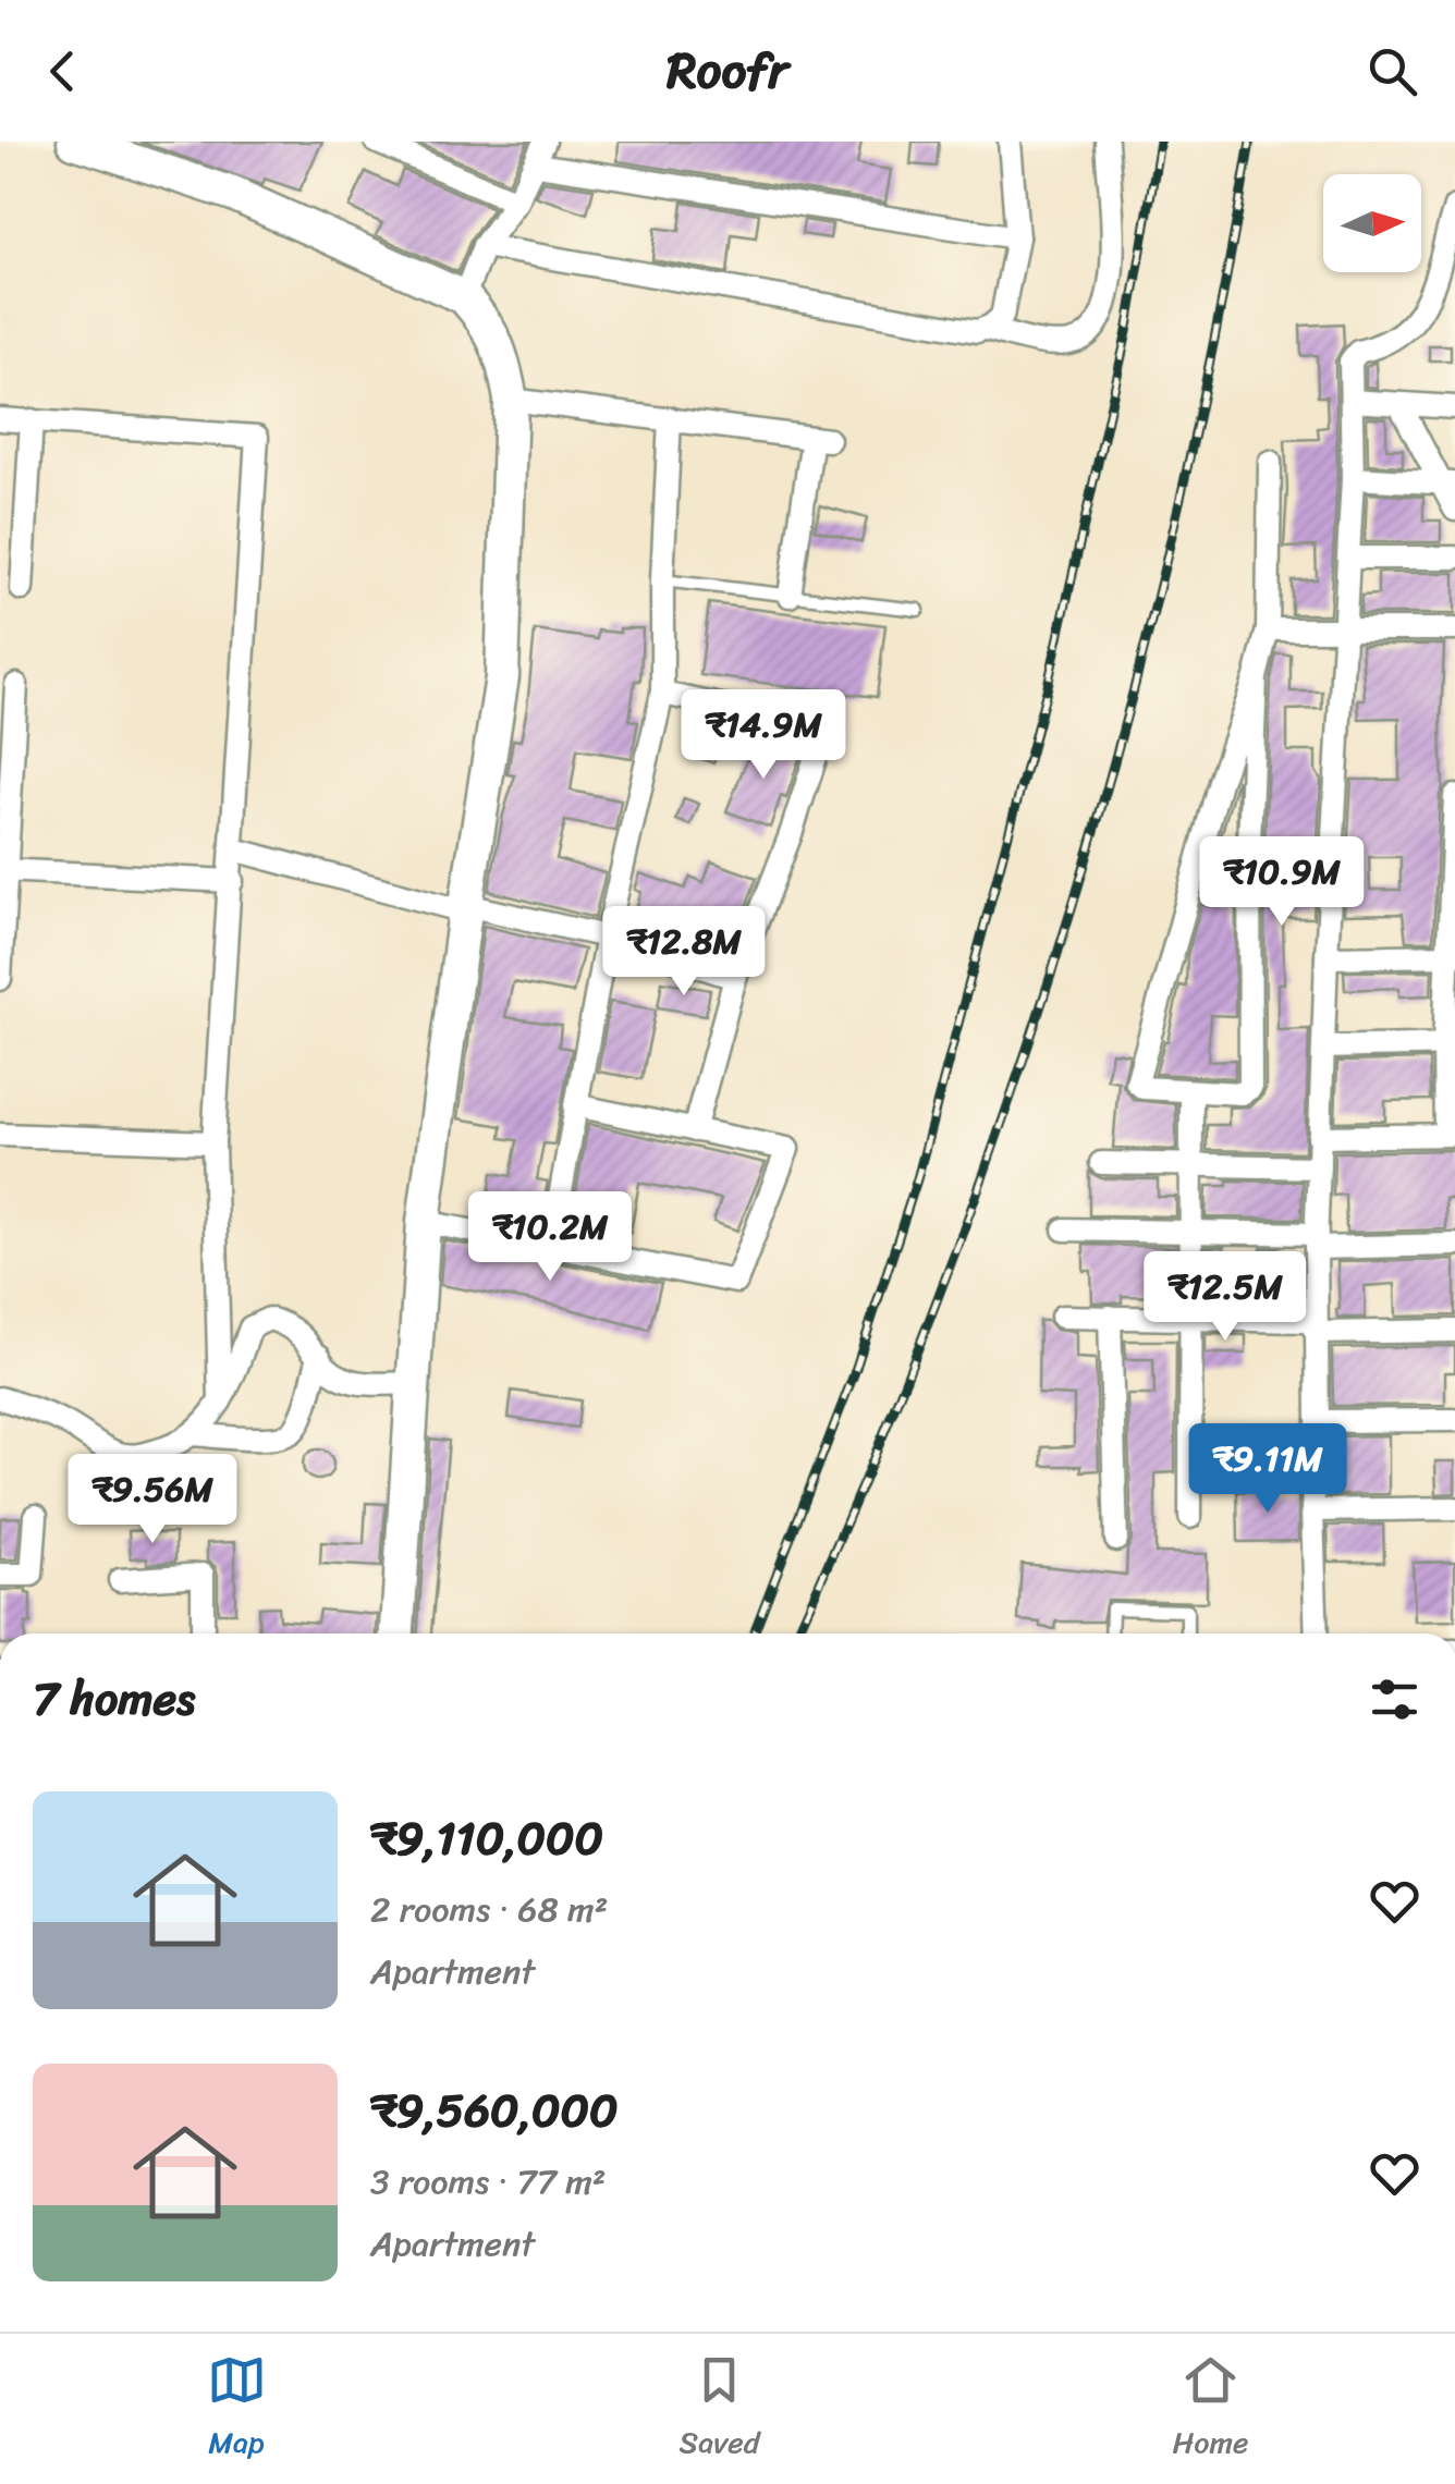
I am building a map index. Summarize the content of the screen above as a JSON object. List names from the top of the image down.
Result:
{
  "north": "right",
  "page": {
    "header": "Roofr",
    "price": [
      "₹14.9M",
      "₹10.9M",
      "₹12.8M",
      "₹10.2M",
      "₹12.5M",
      "₹9.11M",
      "₹9.56M"
    ],
    "heading": "7 homes",
    "list": [
      {
        "name": "₹9,110,000",
        "note": "2 rooms · 68 m² · Apartment"
      },
      {
        "name": "₹9,560,000",
        "note": "3 rooms · 77 m² · Apartment"
      }
    ],
    "tabs": ["Map", "Saved", "Home"]
  }
}
